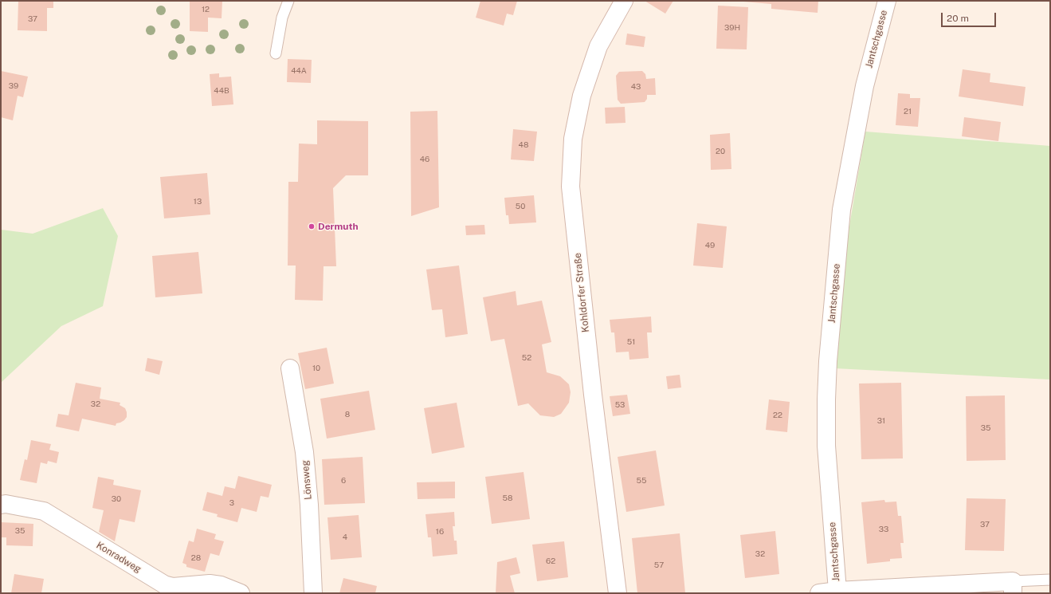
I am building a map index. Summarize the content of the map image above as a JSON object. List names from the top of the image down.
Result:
{
  "streets": {
    "street": [
      "Jantschgasse",
      "Kohldorfer Straße",
      "Lönsweg",
      "Konradweg"
    ]
  },
  "places": ["Dermuth"],
  "house_numbers": [
    "12",
    "37",
    "39H",
    "44A",
    "39",
    "43",
    "44B",
    "21",
    "48",
    "20",
    "46",
    "13",
    "50",
    "49",
    "51",
    "52",
    "10",
    "32",
    "53",
    "8",
    "22",
    "31",
    "35",
    "6",
    "55",
    "58",
    "30",
    "3",
    "37",
    "33",
    "35",
    "16",
    "4",
    "32",
    "28",
    "62",
    "57"
  ],
  "scale_bar": "20 m"
}
